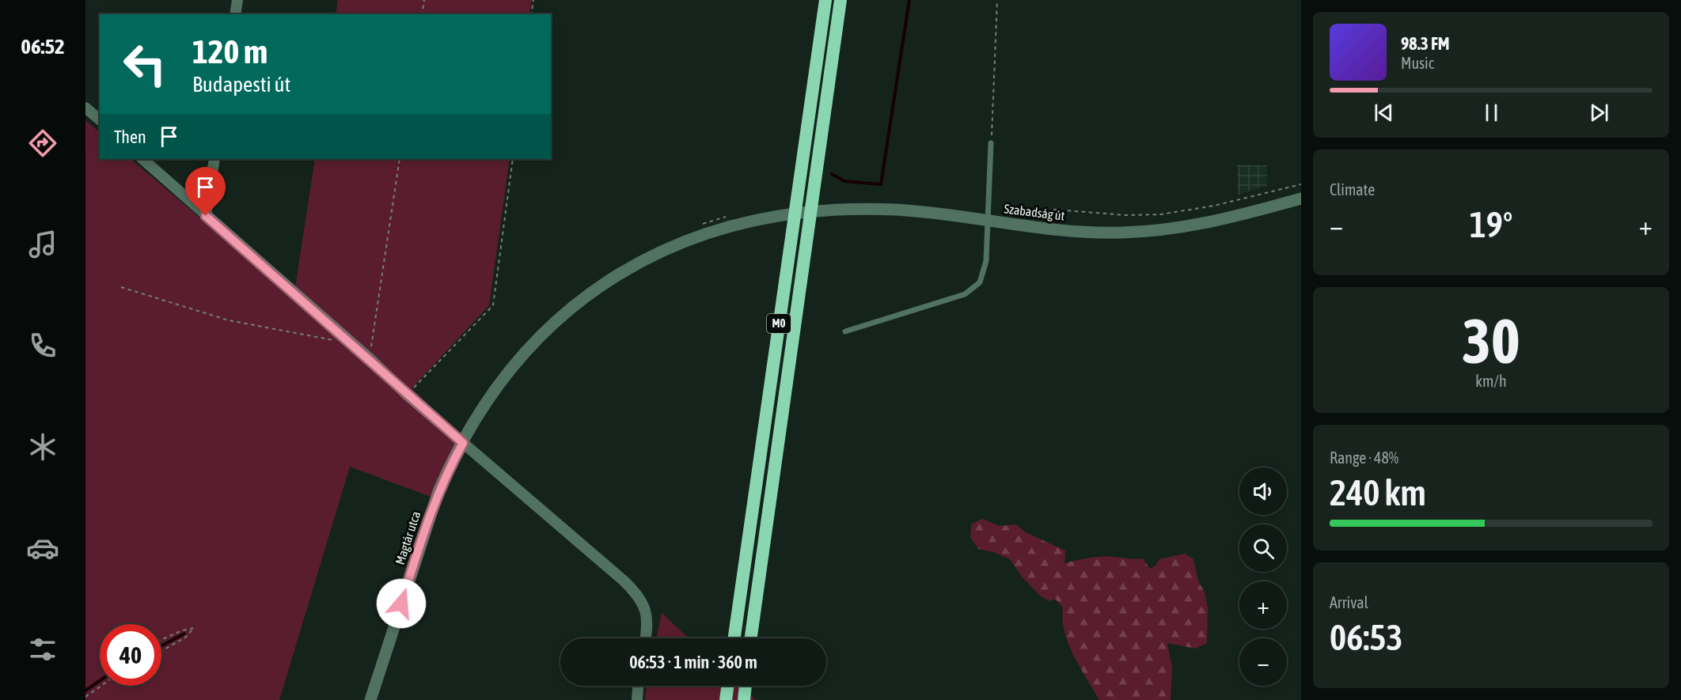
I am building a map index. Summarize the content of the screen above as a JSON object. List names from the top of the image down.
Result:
{
  "streets": {
    "highway": ["M0"],
    "street": ["Szabadság út", "Magtár utca"]
  },
  "crossings": [
    ["Szabadság út", "Magtár utca"]
  ],
  "page": {
    "tabs": "06:52",
    "turn": ["120 m", "Budapesti út"],
    "song": ["98.3 FM", "Music"],
    "then": "Then",
    "tile": [
      "Climate",
      ["30", "km/h"],
      ["Range · 48%", "240 km"],
      ["Arrival", "06:53"]
    ],
    "heat": ["−", "19°", "+"],
    "map_buttons": ["+", "−"],
    "limit": "40",
    "trip": "06:53 · 1 min · 360 m"
  }
}
